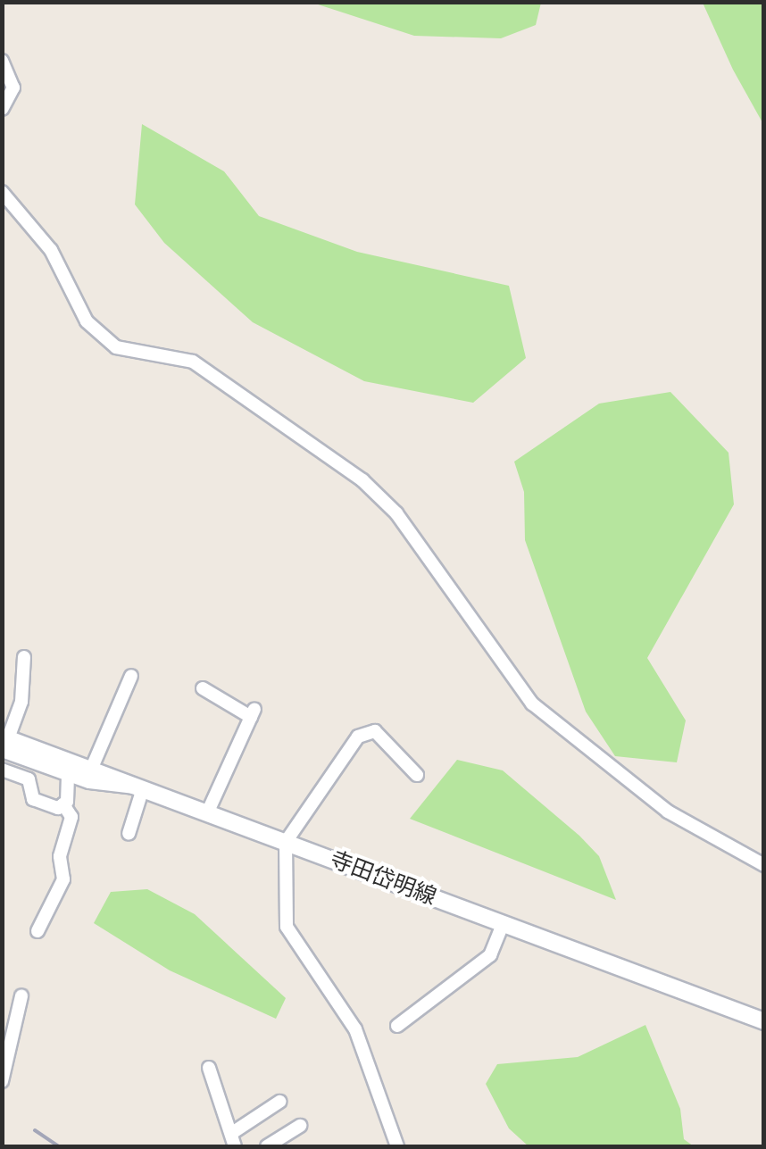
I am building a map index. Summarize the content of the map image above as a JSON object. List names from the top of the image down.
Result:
{
  "streets": {
    "main road": ["寺田岱明線"]
  }
}
